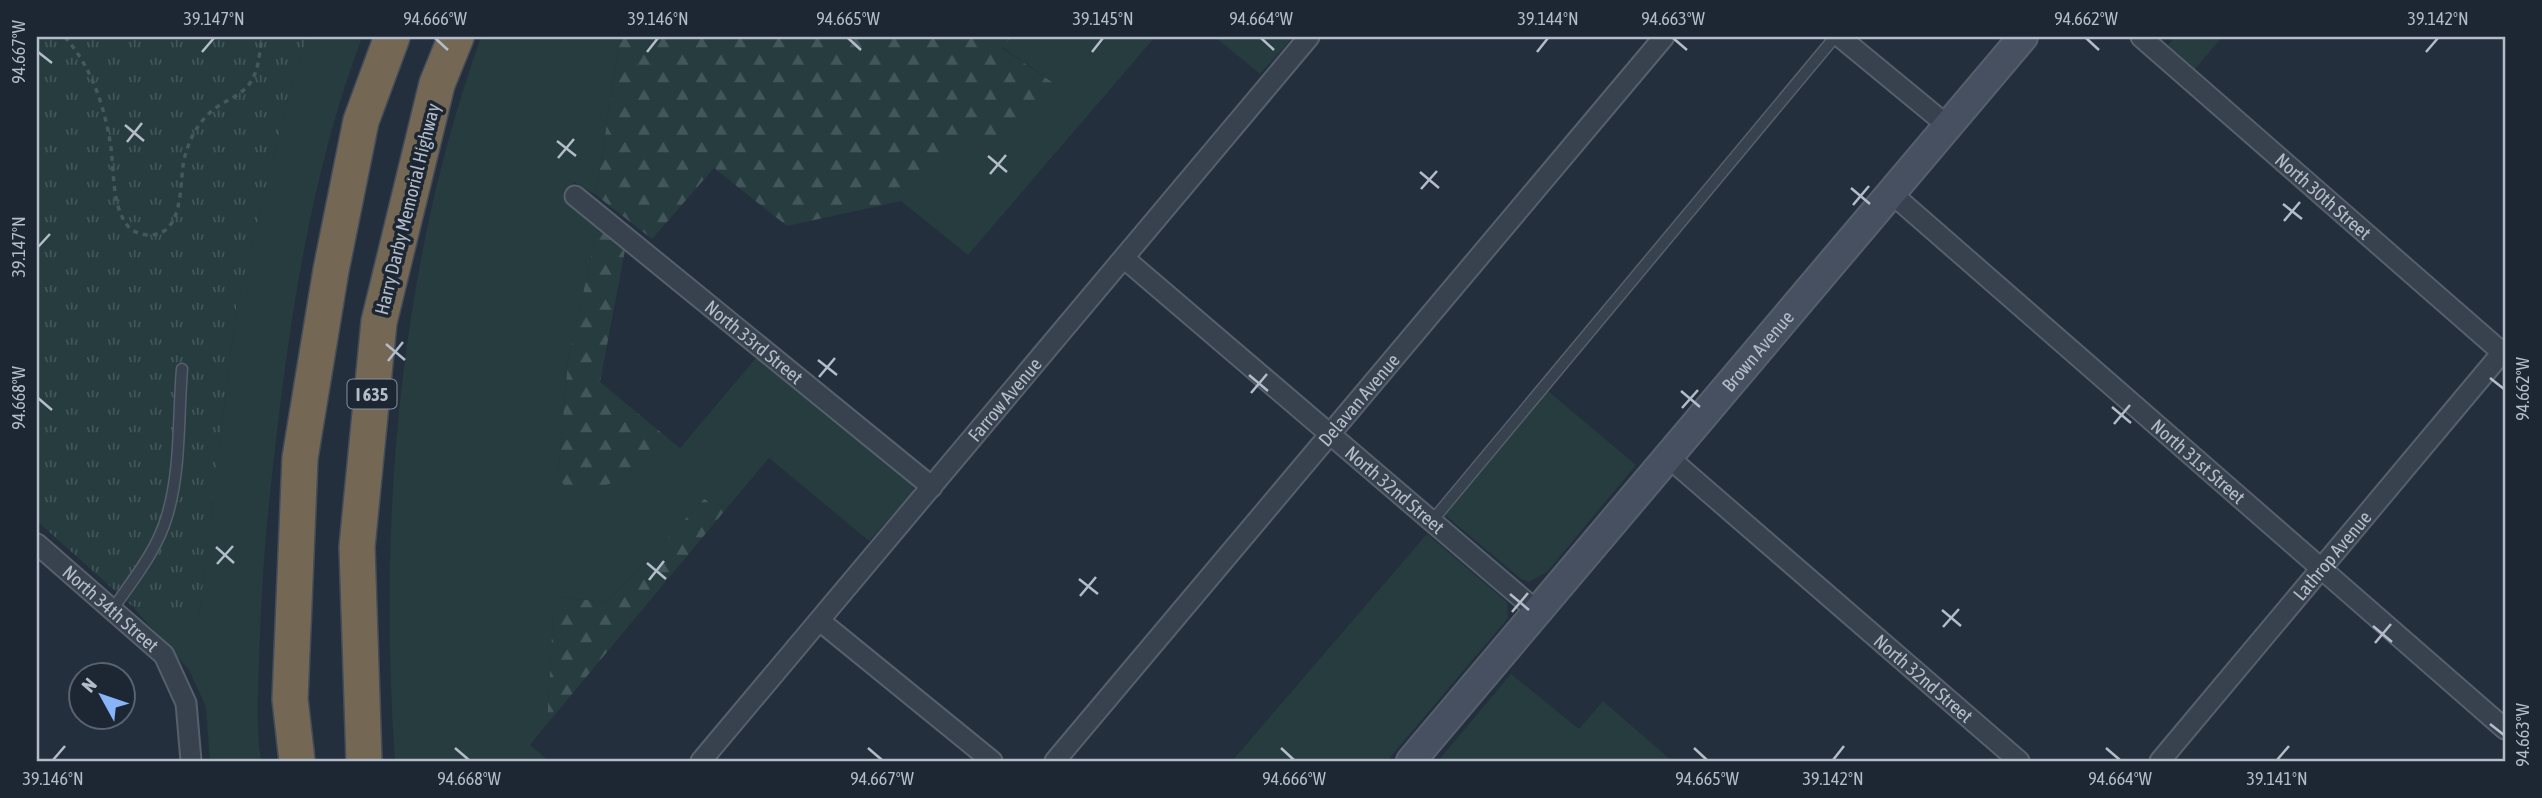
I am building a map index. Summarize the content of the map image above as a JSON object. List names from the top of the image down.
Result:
{
  "streets": {
    "highway": ["Harry Darby Memorial Highway", "I 635"],
    "main road": ["Brown Avenue"],
    "street": [
      "North 30th Street",
      "North 33rd Street",
      "Delavan Avenue",
      "Farrow Avenue",
      "North 31st Street",
      "North 32nd Street",
      "Lathrop Avenue",
      "North 34th Street"
    ]
  },
  "crossings": [
    ["North 30th Street", "Lathrop Avenue"],
    ["North 33rd Street", "Farrow Avenue"],
    ["Brown Avenue", "North 31st Street"],
    ["Brown Avenue", "North 32nd Street"],
    ["Delavan Avenue", "North 32nd Street"],
    ["Farrow Avenue", "North 32nd Street"],
    ["North 31st Street", "Lathrop Avenue"]
  ],
  "north": "top left",
  "coordinates": [
    "39.147°N",
    "94.666°W",
    "39.146°N",
    "94.665°W",
    "39.145°N",
    "94.664°W",
    "39.144°N",
    "94.663°W",
    "94.662°W",
    "39.142°N",
    "94.667°W",
    "94.668°W",
    "39.141°N"
  ]
}
